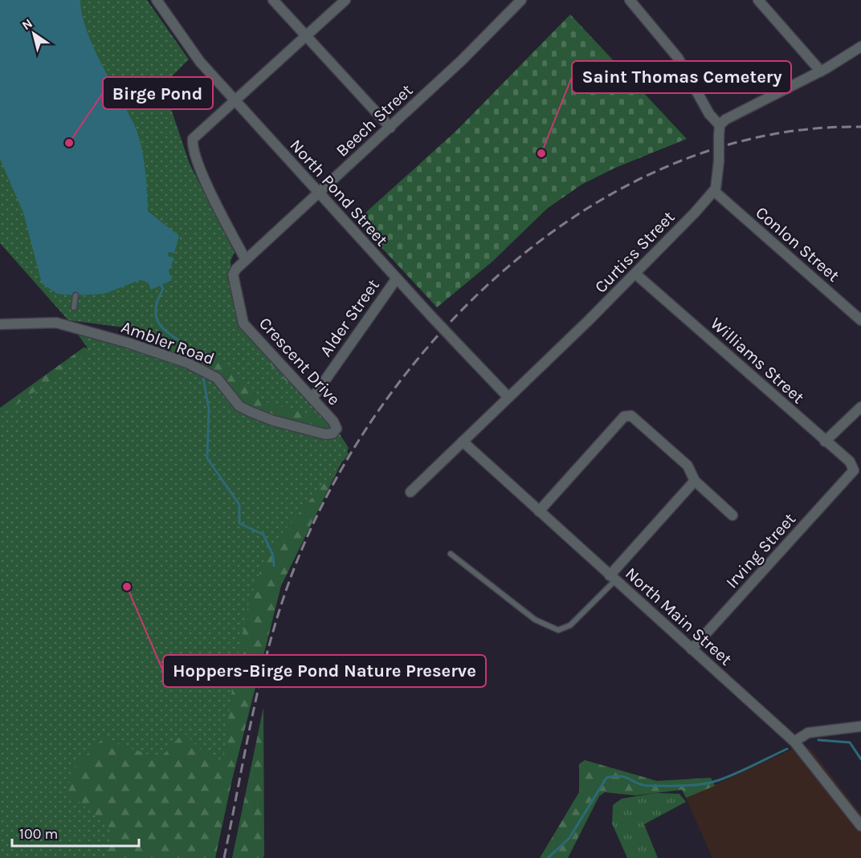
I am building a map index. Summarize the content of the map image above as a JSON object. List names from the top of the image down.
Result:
{
  "streets": {
    "street": [
      "Beech Street",
      "North Pond Street",
      "Conlon Street",
      "Curtiss Street",
      "Alder Street",
      "Ambler Road",
      "Williams Street",
      "Crescent Drive",
      "Irving Street",
      "North Main Street"
    ]
  },
  "crossings": [
    ["Beech Street", "North Pond Street"],
    ["Beech Street", "Crescent Drive"],
    ["North Pond Street", "Curtiss Street"],
    ["North Pond Street", "Alder Street"],
    ["Conlon Street", "Curtiss Street"],
    ["Curtiss Street", "Williams Street"],
    ["Curtiss Street", "North Main Street"],
    ["Alder Street", "Crescent Drive"],
    ["Ambler Road", "Crescent Drive"],
    ["Williams Street", "Irving Street"],
    ["Irving Street", "North Main Street"]
  ],
  "places": ["Birge Pond", "Saint Thomas Cemetery", "Hoppers-Birge Pond Nature Preserve"],
  "scale_bar": "100 m",
  "north": "top left"
}
